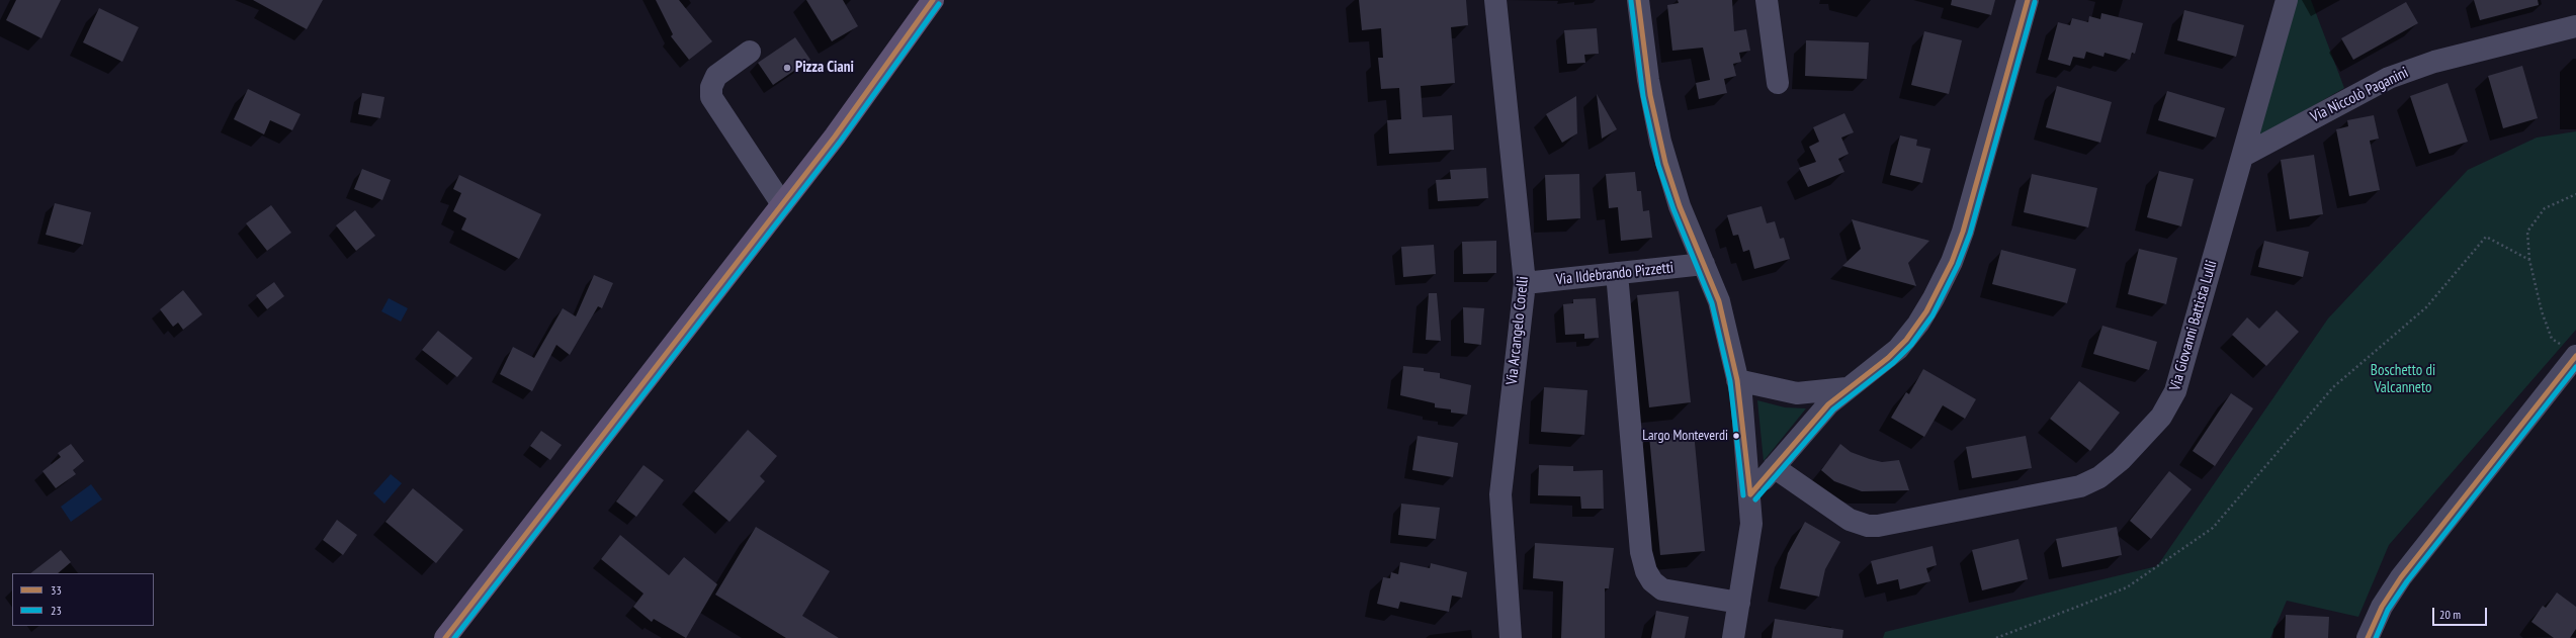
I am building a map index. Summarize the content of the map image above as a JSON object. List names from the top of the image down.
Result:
{
  "streets": {
    "street": [
      "Via Niccolò Paganini",
      "Via Ildebrando Pizzetti",
      "Via Giovanni Battista Lulli",
      "Via Arcangelo Corelli"
    ]
  },
  "crossings": [
    ["Via Niccolò Paganini", "Via Giovanni Battista Lulli"],
    ["Via Ildebrando Pizzetti", "Via Arcangelo Corelli"]
  ],
  "parks": ["Boschetto di Valcanneto"],
  "places": ["Pizza Ciani", "Largo Monteverdi"],
  "lines": ["transit line 33", "transit line 23"],
  "legend": ["33", "23"],
  "scale_bar": "20 m"
}
